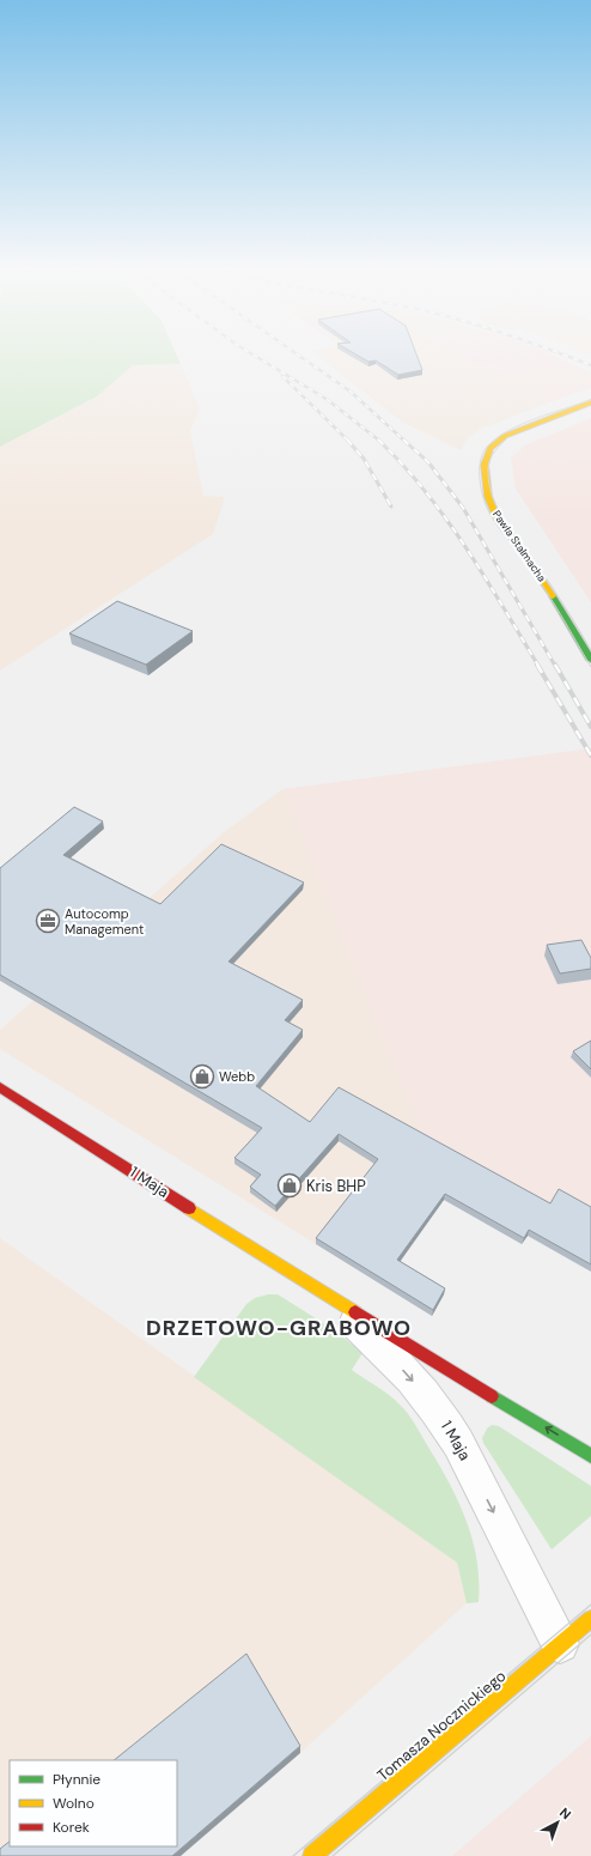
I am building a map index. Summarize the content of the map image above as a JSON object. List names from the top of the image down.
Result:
{
  "streets": {
    "street": ["Pawła Stalmacha", "1 Maja", "Tomasza Nocznickiego"]
  },
  "crossings": [
    ["1 Maja", "Tomasza Nocznickiego"]
  ],
  "districts": ["DRZETOWO-GRABOWO"],
  "places": {
    "office": ["Autocomp Management"],
    "shop": ["Webb", "Kris BHP"]
  },
  "legend": ["Płynnie", "Wolno", "Korek"],
  "north": "top right"
}
